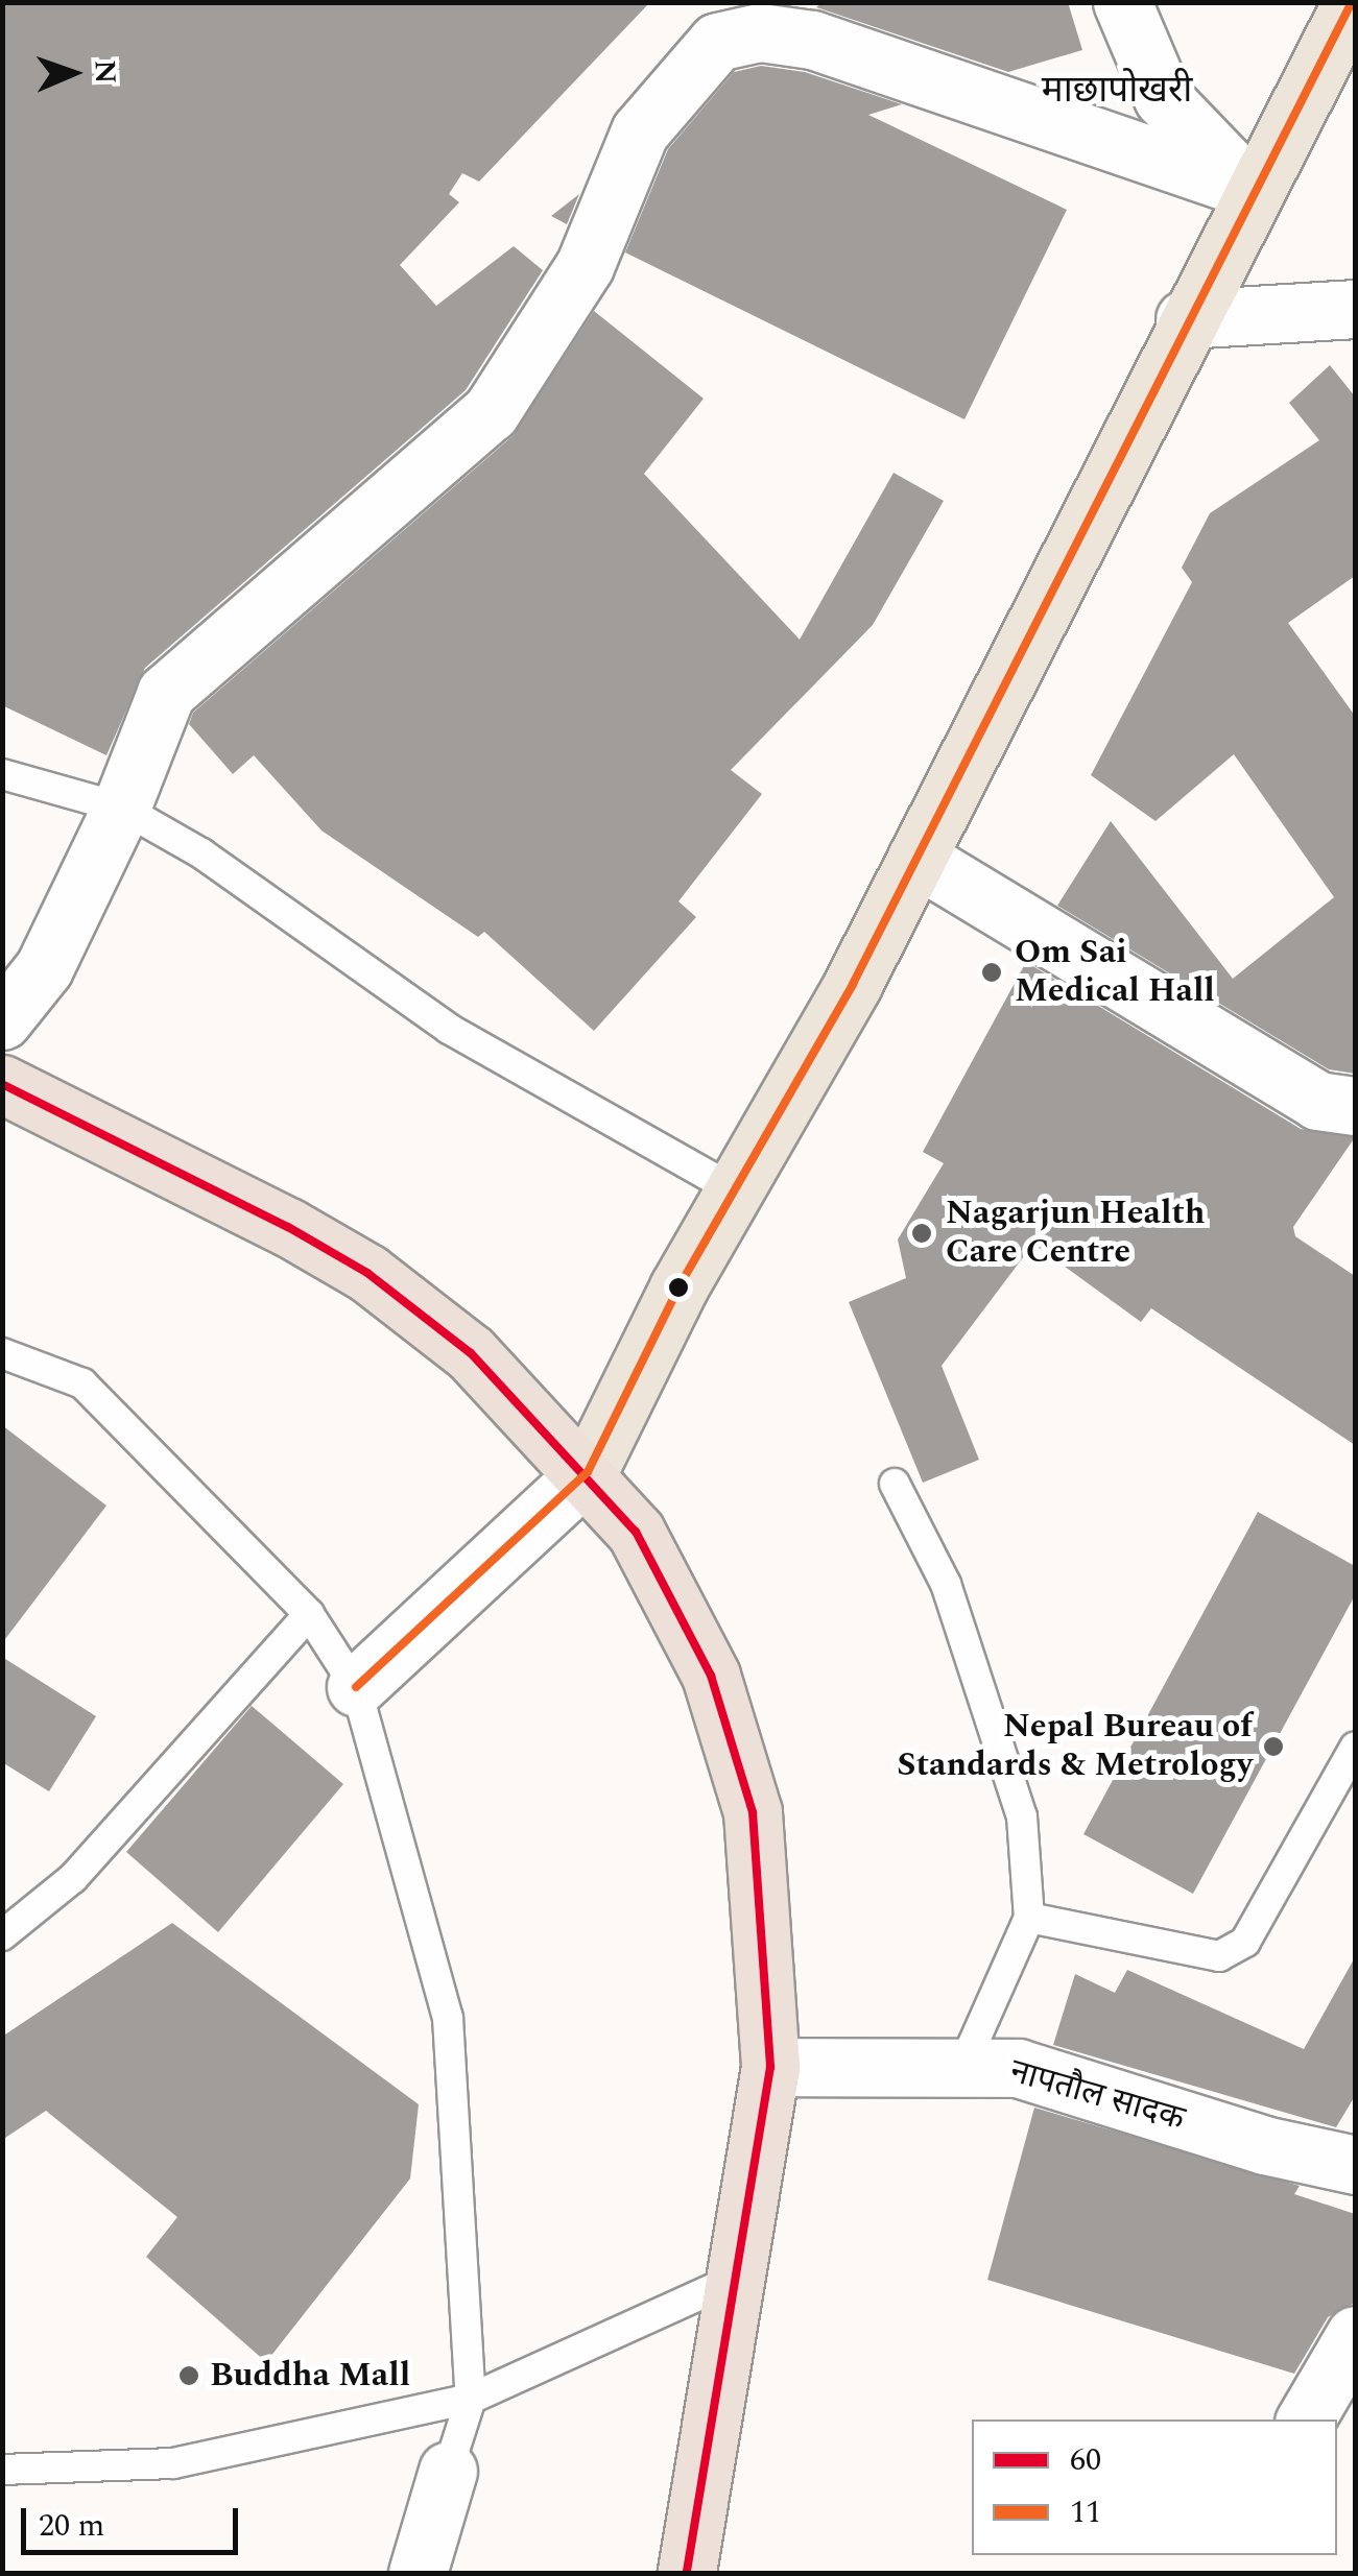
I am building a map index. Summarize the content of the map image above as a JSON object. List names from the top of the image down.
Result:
{
  "streets": {
    "street": ["नापतौल सादक"]
  },
  "districts": ["माछापोखरी"],
  "places": [
    "Om Sai Medical Hall",
    "Nagarjun Health Care Centre",
    "Nepal Bureau of Standards & Metrology",
    "Buddha Mall"
  ],
  "lines": ["transit line 11", "transit line 60"],
  "legend": ["60", "11"],
  "scale_bar": "20 m",
  "north": "right"
}
